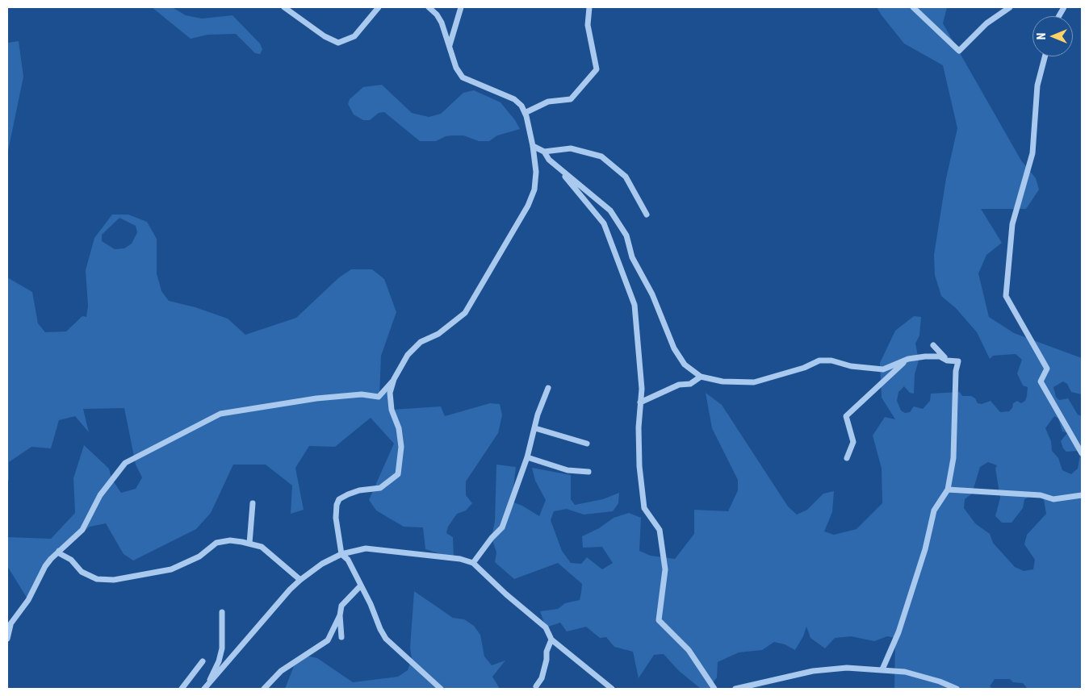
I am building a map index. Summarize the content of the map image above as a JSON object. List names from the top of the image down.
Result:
{
  "north": "left"
}
